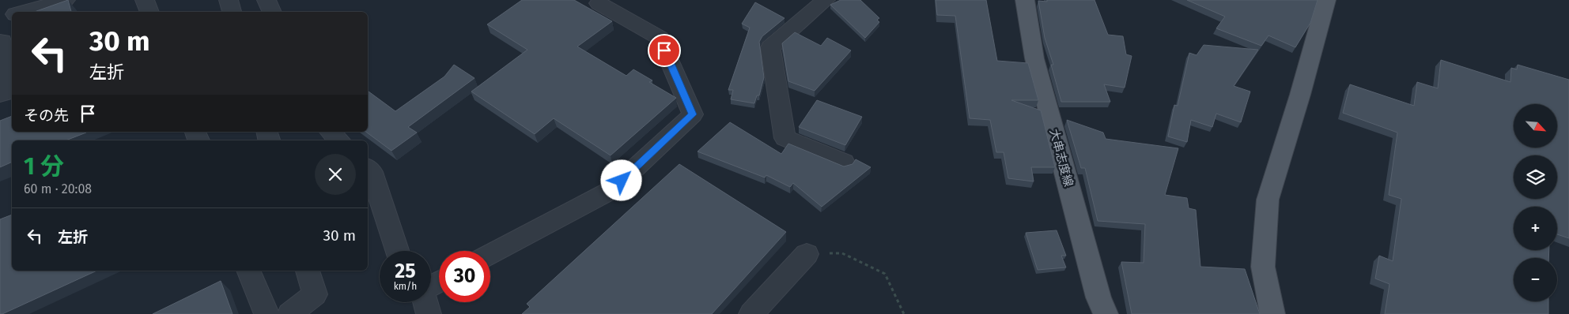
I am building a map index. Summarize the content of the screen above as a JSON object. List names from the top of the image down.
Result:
{
  "streets": {
    "main road": ["大串志度線"]
  },
  "north": "bottom right",
  "page": {
    "turn": ["30 m", "左折"],
    "then": "その先",
    "map_buttons": ["+", "−"],
    "heading": ["1 分", "60 m · 20:08"],
    "list": [
      {
        "name": "左折",
        "value": "30 m"
      }
    ],
    "speed": "25 km/h",
    "limit": "30"
  }
}
